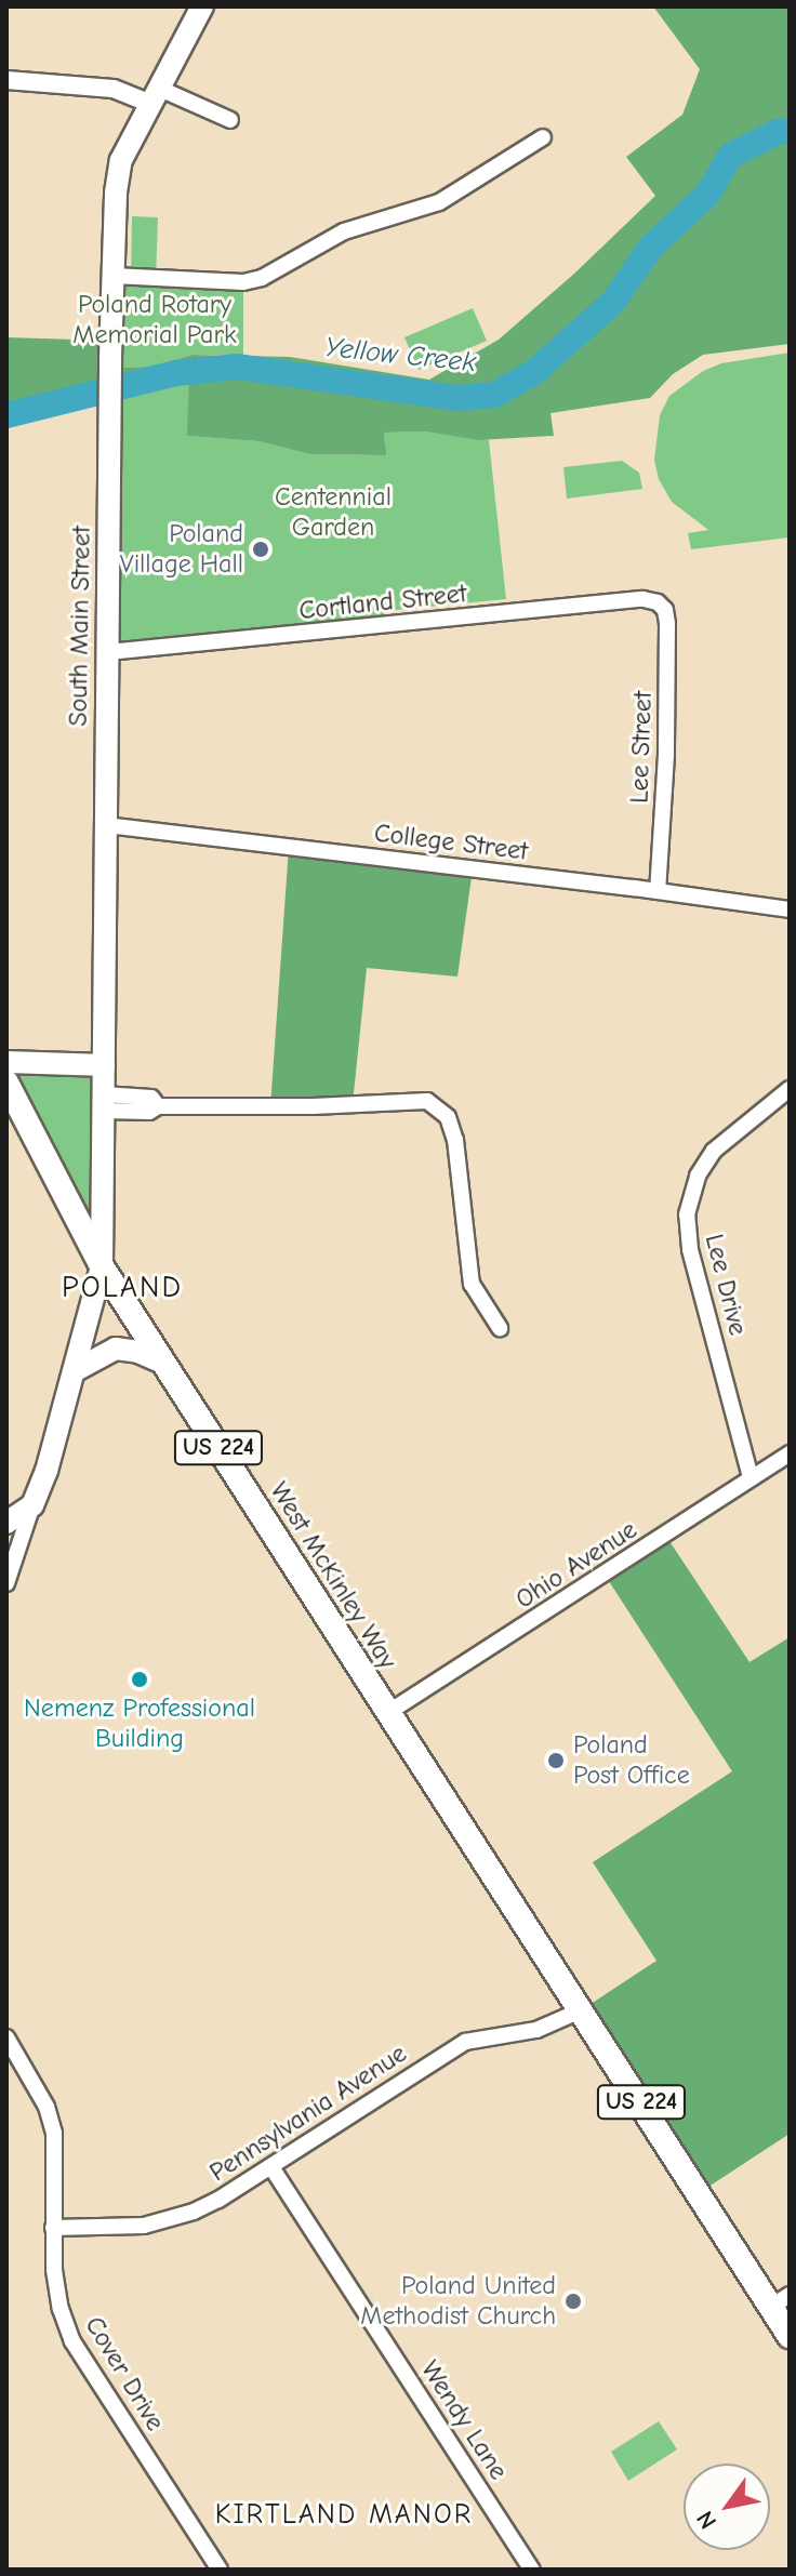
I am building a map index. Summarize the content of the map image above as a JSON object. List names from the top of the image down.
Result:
{
  "streets": {
    "main road": ["South Main Street", "US 224", "West McKinley Way"],
    "street": [
      "Cortland Street",
      "Lee Street",
      "College Street",
      "Lee Drive",
      "Ohio Avenue",
      "Pennsylvania Avenue",
      "Cover Drive",
      "Wendy Lane"
    ]
  },
  "crossings": [
    ["Cortland Street", "South Main Street"],
    ["Cortland Street", "Lee Street"],
    ["South Main Street", "College Street"],
    ["South Main Street", "US 224"],
    ["South Main Street", "West McKinley Way"],
    ["Lee Street", "College Street"],
    ["Lee Drive", "Ohio Avenue"],
    ["US 224", "West McKinley Way"],
    ["US 224", "Pennsylvania Avenue"],
    ["Ohio Avenue", "West McKinley Way"],
    ["West McKinley Way", "Pennsylvania Avenue"],
    ["Pennsylvania Avenue", "Cover Drive"],
    ["Pennsylvania Avenue", "Wendy Lane"]
  ],
  "districts": ["POLAND", "KIRTLAND MANOR"],
  "water": ["Yellow Creek"],
  "parks": ["Poland Rotary Memorial Park", "Centennial Garden"],
  "places": [
    "Poland Village Hall",
    "Nemenz Professional Building",
    "Poland Post Office",
    "Poland United Methodist Church"
  ],
  "north": "bottom left"
}
